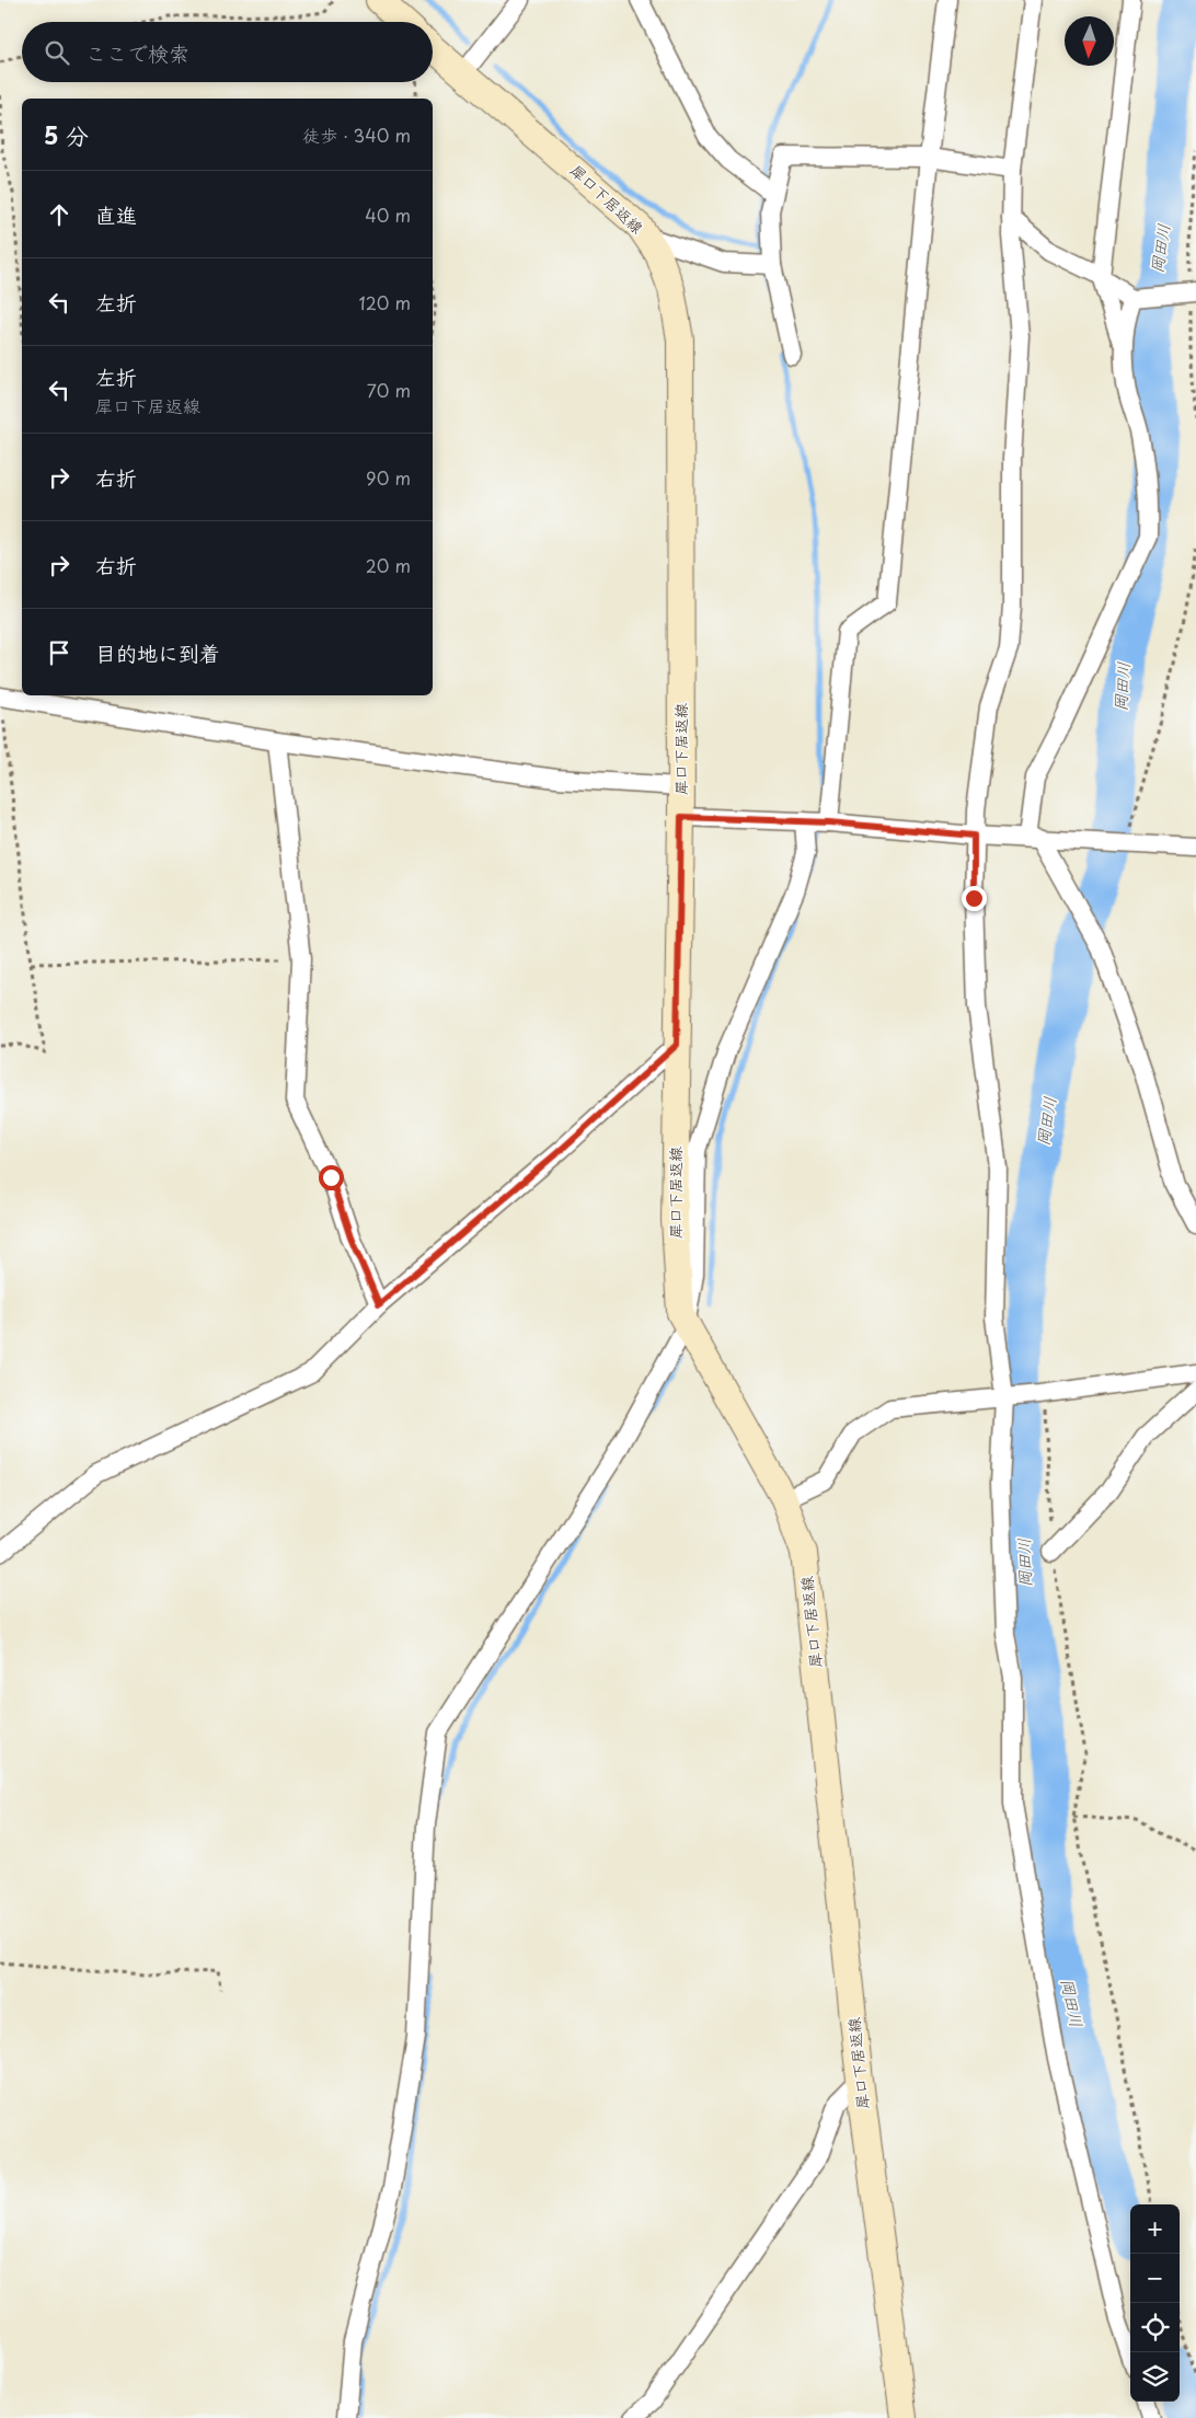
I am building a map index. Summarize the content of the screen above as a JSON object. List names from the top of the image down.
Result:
{
  "streets": {
    "main road": ["犀口下居返線"]
  },
  "water": ["岡田川"],
  "north": "bottom",
  "page": {
    "search": "ここで検索",
    "heading": ["5 分", "徒歩 · 340 m"],
    "list": [
      ["直進", "40 m"],
      ["左折", "120 m"],
      ["左折", "犀口下居返線", "70 m"],
      ["右折", "90 m"],
      ["右折", "20 m"],
      "目的地に到着"
    ],
    "map_buttons": ["+", "−"]
  }
}
